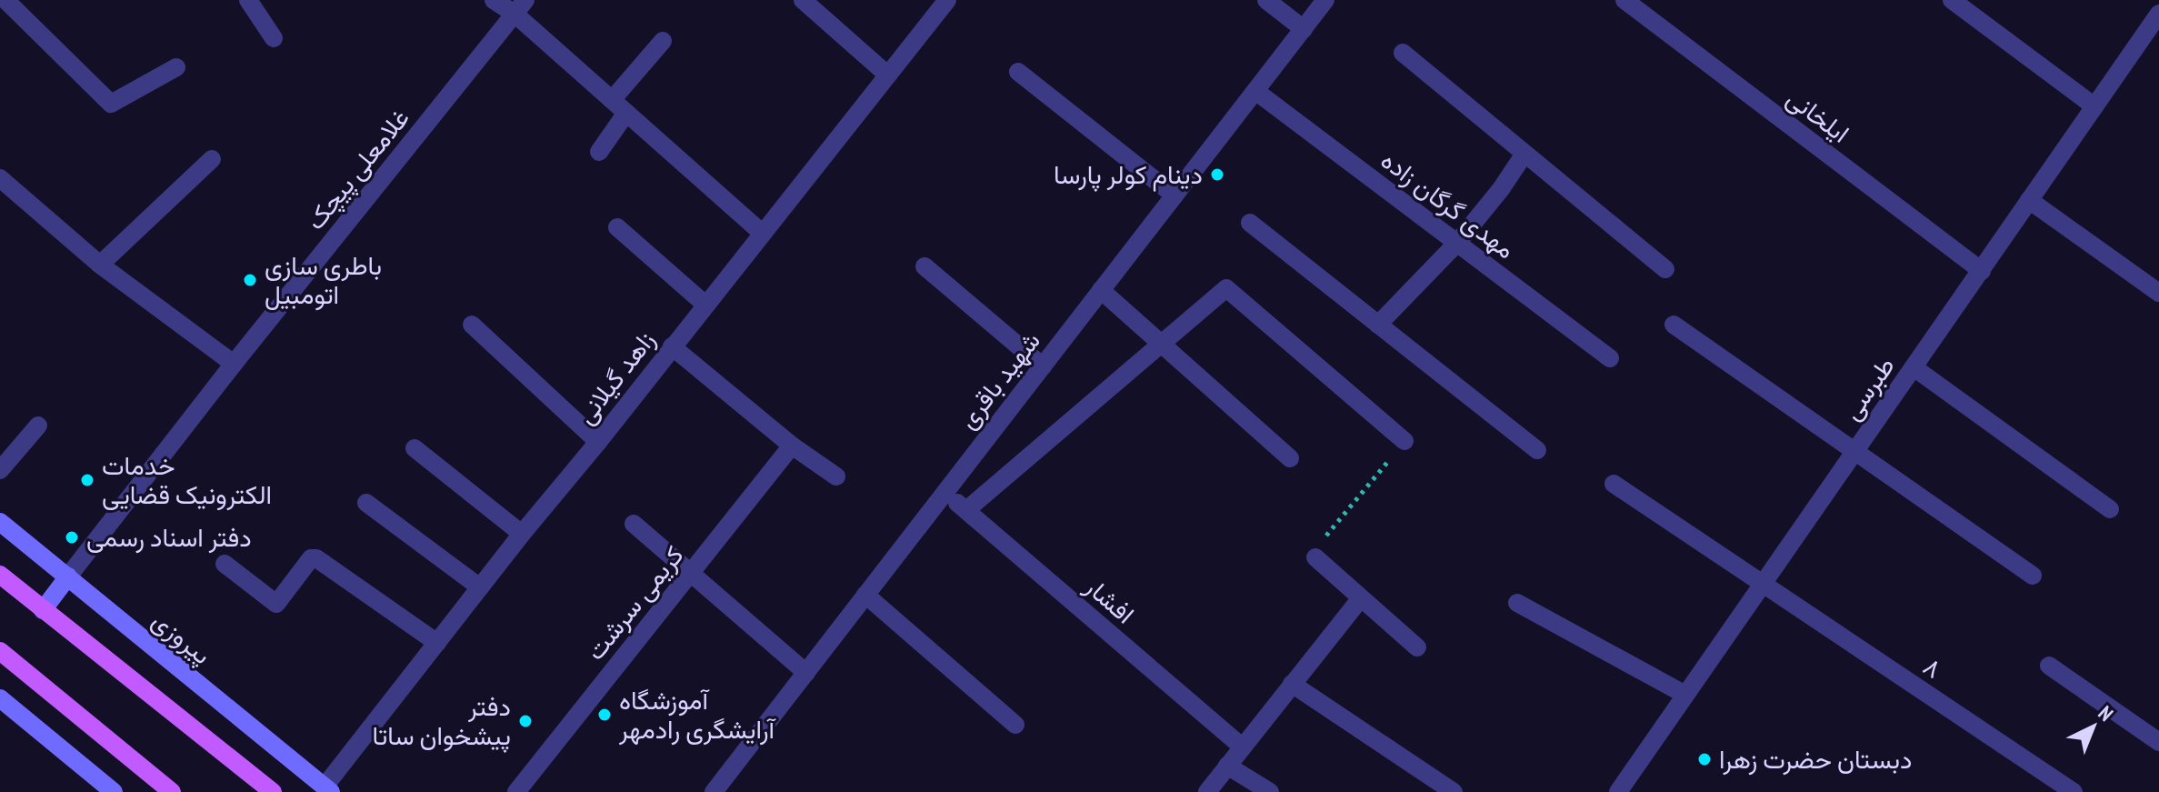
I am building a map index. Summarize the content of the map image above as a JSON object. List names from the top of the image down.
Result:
{
  "streets": {
    "main road": ["پیروزی"],
    "street": [
      "ایلخانی",
      "غلامعلی پیچک",
      "مهدی گرگان زاده",
      "زاهد گیلانی",
      "شهید باقری",
      "طبرسی",
      "افشار",
      "کریمی سرشت",
      "۸"
    ]
  },
  "crossings": [
    ["ایلخانی", "طبرسی"],
    ["غلامعلی پیچک", "پیروزی"],
    ["مهدی گرگان زاده", "شهید باقری"],
    ["زاهد گیلانی", "پیروزی"],
    ["شهید باقری", "افشار"],
    ["طبرسی", "۸"]
  ],
  "places": [
    "دینام کولر پارسا",
    "باطری سازی اتومبیل",
    "خدمات الکترونیک قضایی",
    "دفتر اسناد رسمی",
    "آموزشگاه آرایشگری رادمهر",
    "دفتر پیشخوان ساتا",
    "دبستان حضرت زهرا"
  ],
  "north": "top right"
}
